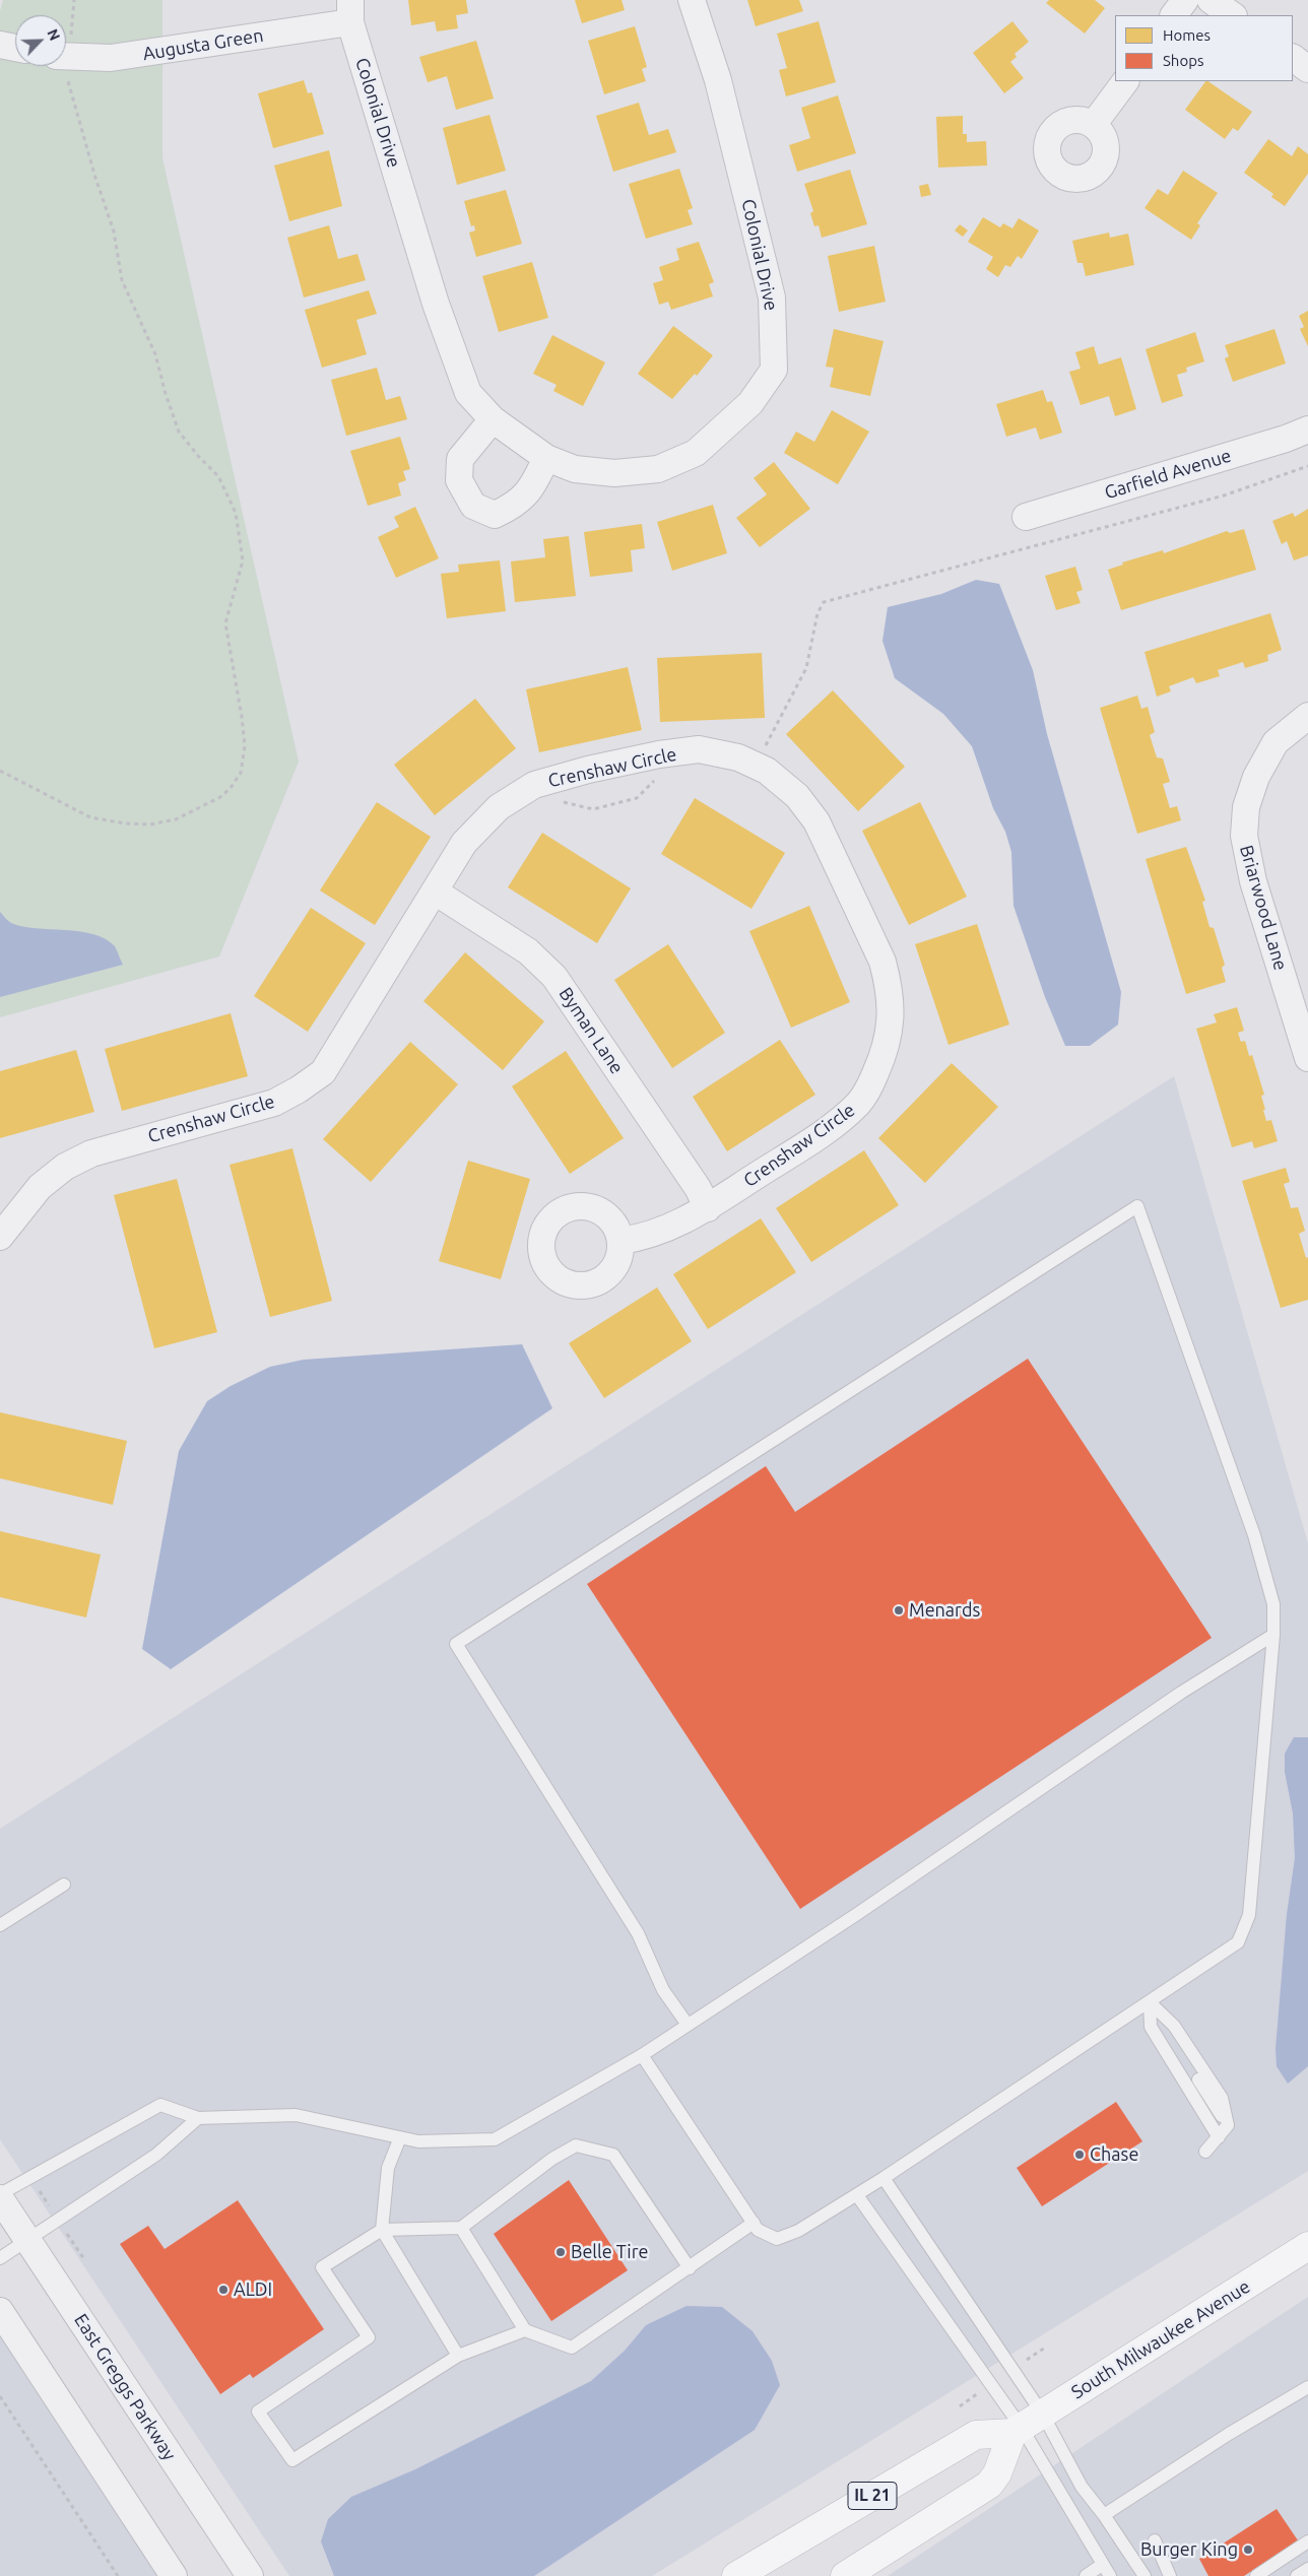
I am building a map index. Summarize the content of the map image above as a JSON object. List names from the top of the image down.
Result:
{
  "streets": {
    "main road": ["South Milwaukee Avenue", "IL 21"],
    "street": [
      "Augusta Green",
      "Colonial Drive",
      "Garfield Avenue",
      "Crenshaw Circle",
      "Briarwood Lane",
      "Byman Lane",
      "East Greggs Parkway"
    ]
  },
  "crossings": [
    ["Augusta Green", "Colonial Drive"],
    ["Crenshaw Circle", "Byman Lane"]
  ],
  "places": [
    "Menards",
    "Chase",
    "Belle Tire",
    "ALDI",
    "Burger King"
  ],
  "legend": ["Homes", "Shops"],
  "north": "top right"
}
